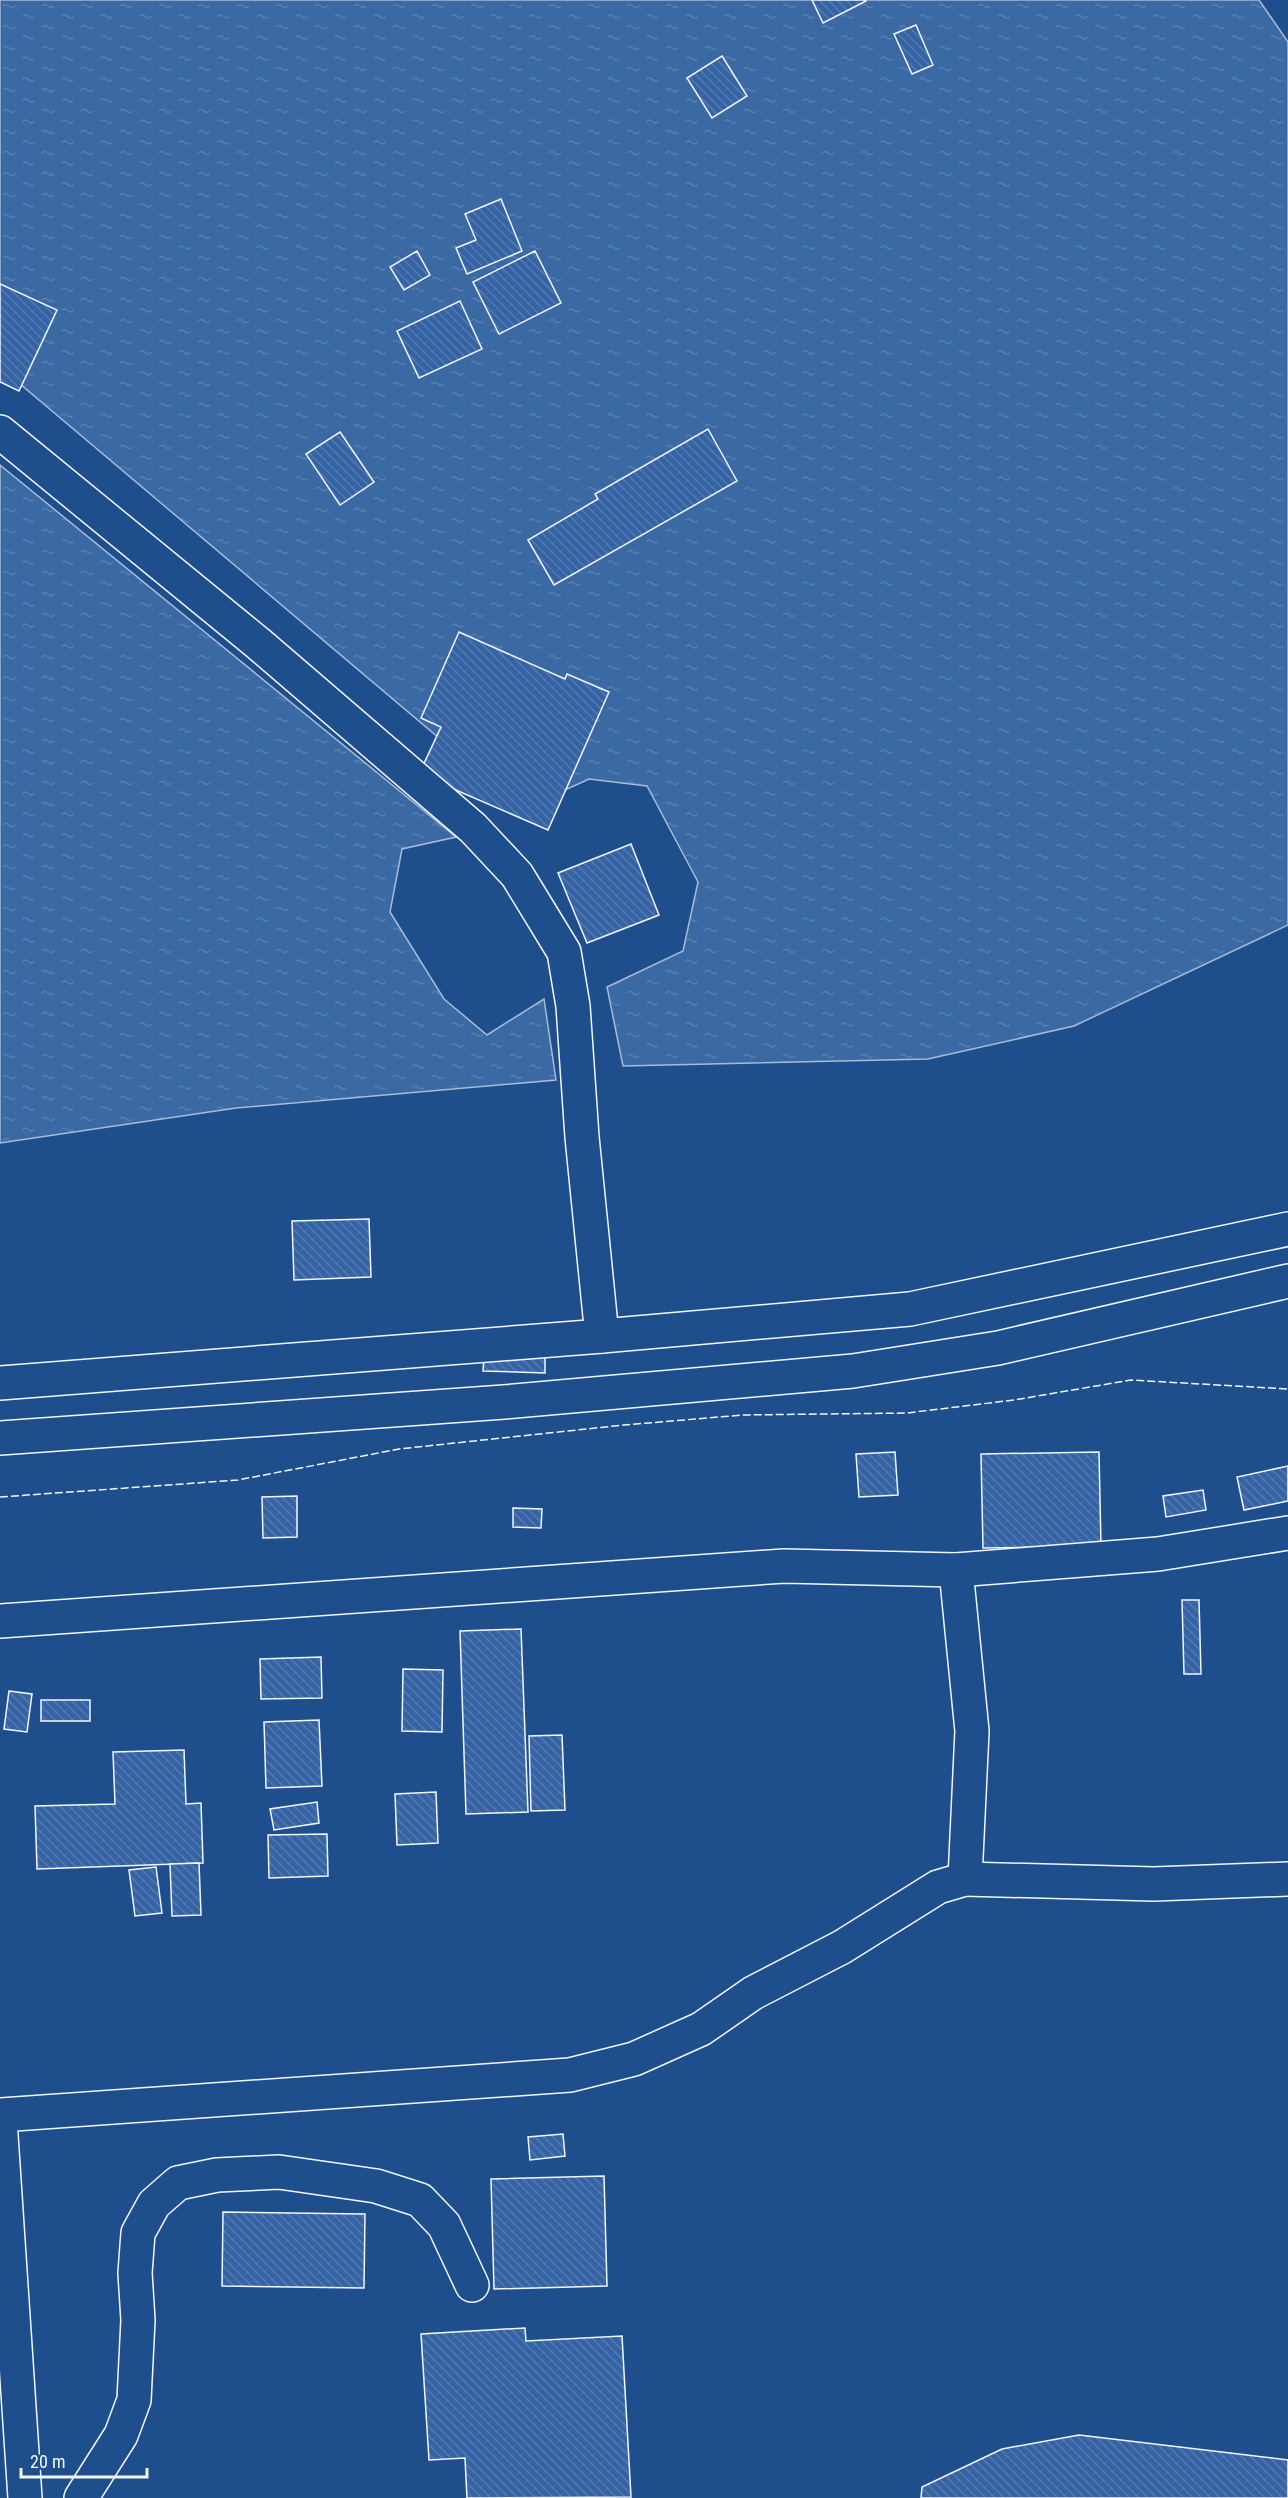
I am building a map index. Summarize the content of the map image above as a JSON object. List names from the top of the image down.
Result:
{
  "scale_bar": "20 m"
}
